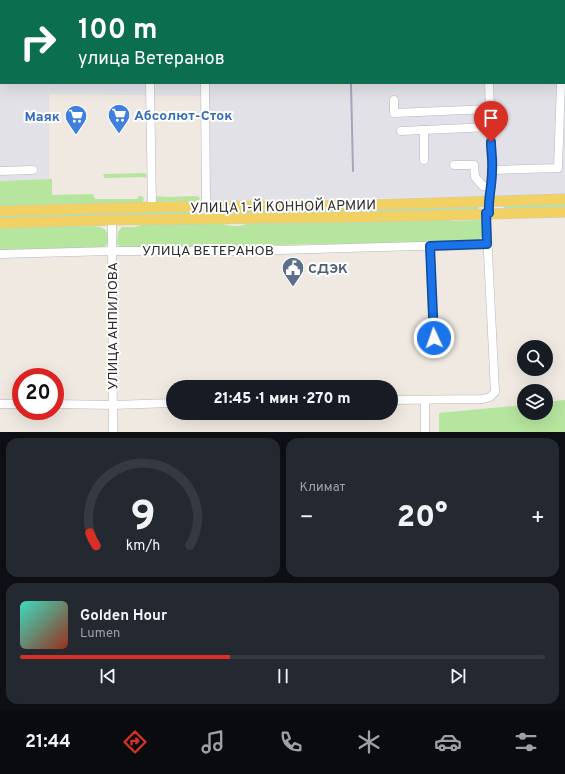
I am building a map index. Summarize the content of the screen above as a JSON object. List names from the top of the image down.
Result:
{
  "streets": {
    "main road": ["УЛИЦА 1-Й КОННОЙ АРМИИ"],
    "street": ["УЛИЦА ВЕТЕРАНОВ", "УЛИЦА АНПИЛОВА"]
  },
  "crossings": [
    ["УЛИЦА 1-Й КОННОЙ АРМИИ", "УЛИЦА АНПИЛОВА"],
    ["УЛИЦА ВЕТЕРАНОВ", "УЛИЦА АНПИЛОВА"]
  ],
  "places": {
    "supermarket": ["Абсолют-Сток", "Маяк"],
    "public building": ["СДЭК"]
  },
  "page": {
    "turn": ["100 m", "улица Ветеранов"],
    "limit": "20",
    "trip": "21:45 · 1 мин · 270 m",
    "tile": "Климат",
    "heat": ["−", "20°", "+"],
    "song": ["Golden Hour", "Lumen"],
    "tabs": "21:44",
    "gauge": ["9", "km/h"]
  }
}
